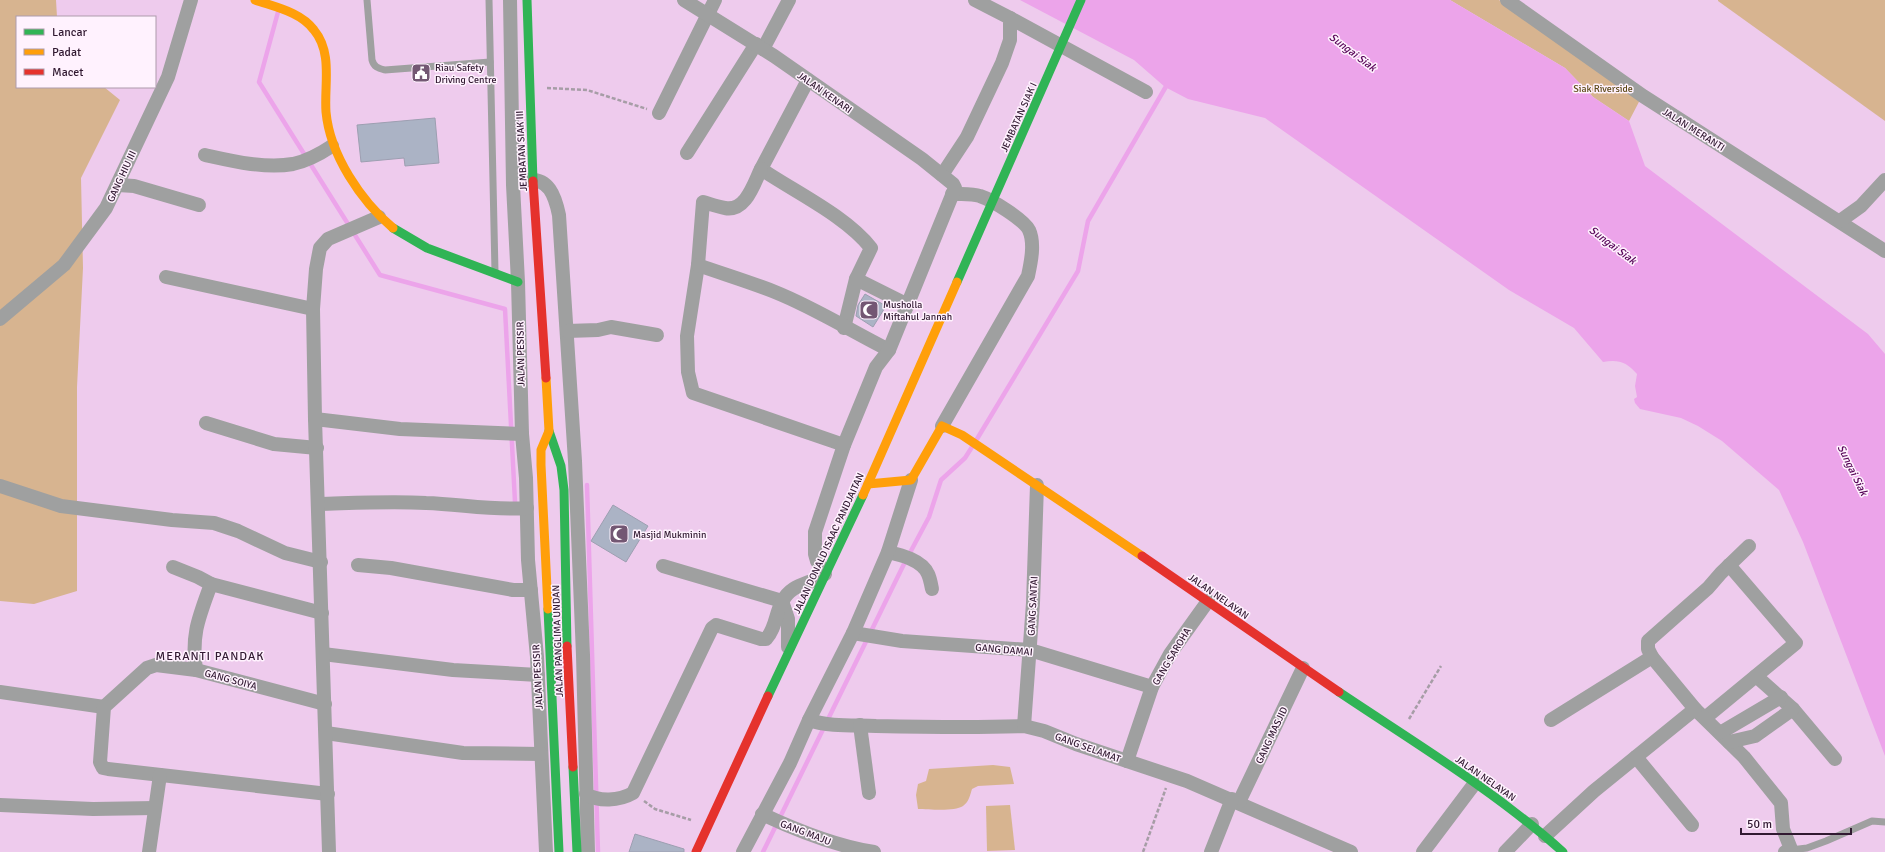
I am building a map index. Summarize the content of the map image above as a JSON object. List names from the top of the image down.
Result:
{
  "streets": {
    "main road": [
      "JEMBATAN SIAK I",
      "JEMBATAN SIAK III",
      "JALAN DONALD ISAAC PANDJAITAN",
      "JALAN NELAYAN",
      "JALAN PANGLIMA UNDAN"
    ],
    "street": [
      "JALAN KENARI",
      "JALAN MERANTI",
      "GANG HIU III",
      "JALAN PESISIR",
      "GANG SANTAI",
      "GANG DAMAI",
      "GANG SAROHA",
      "GANG SOIYA",
      "GANG MASJID",
      "GANG SELAMAT",
      "GANG MAJU"
    ]
  },
  "crossings": [
    ["JEMBATAN SIAK I", "JALAN DONALD ISAAC PANDJAITAN"],
    ["JEMBATAN SIAK III", "JALAN PANGLIMA UNDAN"],
    ["JALAN PESISIR", "JALAN PANGLIMA UNDAN"],
    ["JALAN NELAYAN", "GANG SANTAI"],
    ["JALAN NELAYAN", "GANG SAROHA"],
    ["JALAN NELAYAN", "GANG MASJID"],
    ["GANG SANTAI", "GANG DAMAI"],
    ["GANG SANTAI", "GANG SELAMAT"],
    ["GANG DAMAI", "GANG SAROHA"],
    ["GANG SAROHA", "GANG SELAMAT"],
    ["GANG MASJID", "GANG SELAMAT"]
  ],
  "districts": ["MERANTI PANDAK"],
  "water": ["Sungai Siak"],
  "parks": ["Siak Riverside"],
  "places": {
    "public building": ["Riau Safety Driving Centre"],
    "mosque": ["Musholla Miftahul Jannah", "Masjid Mukminin"]
  },
  "legend": ["Lancar", "Padat", "Macet"],
  "scale_bar": "50 m"
}
